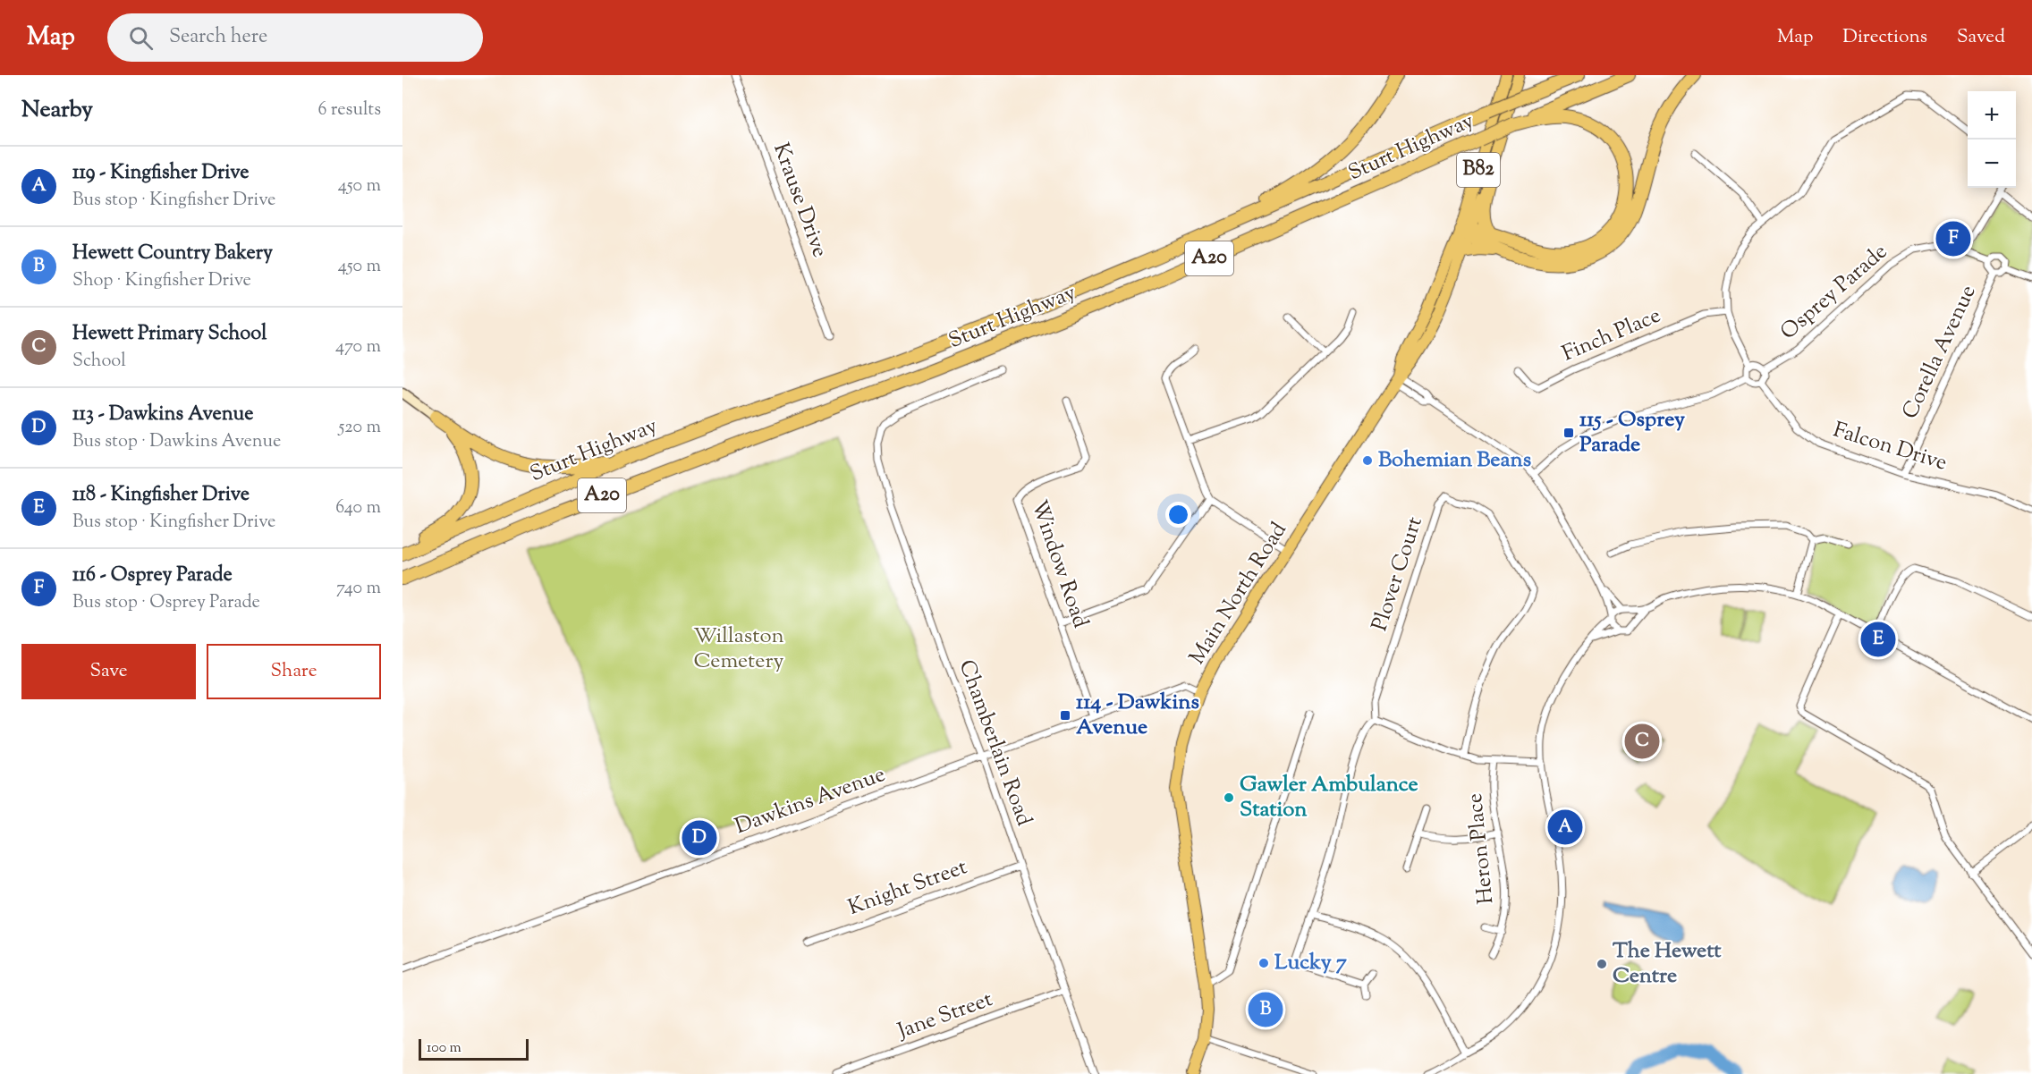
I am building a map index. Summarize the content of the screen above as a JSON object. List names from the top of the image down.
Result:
{
  "streets": {
    "highway": ["Sturt Highway", "A20"],
    "main road": ["B82", "Main North Road"],
    "street": [
      "Krause Drive",
      "Osprey Parade",
      "Finch Place",
      "Corella Avenue",
      "Falcon Drive",
      "Window Road",
      "Plover Court",
      "Chamberlain Road",
      "Dawkins Avenue",
      "Heron Place",
      "Knight Street",
      "Jane Street"
    ]
  },
  "crossings": [
    ["B82", "Main North Road"],
    ["Osprey Parade", "Corella Avenue"],
    ["Osprey Parade", "Falcon Drive"],
    ["Corella Avenue", "Falcon Drive"],
    ["Window Road", "Dawkins Avenue"],
    ["Main North Road", "Dawkins Avenue"],
    ["Chamberlain Road", "Dawkins Avenue"],
    ["Chamberlain Road", "Knight Street"],
    ["Chamberlain Road", "Jane Street"]
  ],
  "parks": ["Willaston Cemetery"],
  "places": {
    "transit": ["115 - Osprey Parade", "114 - Dawkins Avenue"],
    "other": [
      "Bohemian Beans",
      "Gawler Ambulance Station",
      "Lucky 7",
      "The Hewett Centre"
    ]
  },
  "scale_bar": "100 m",
  "page": {
    "header": "Map",
    "search": "Search here",
    "nav": ["Map", "Directions", "Saved"],
    "heading": ["Nearby", "6 results"],
    "map_buttons": ["+", "−"],
    "list": [
      {
        "mark": "A",
        "name": "119 - Kingfisher Drive",
        "note": "Bus stop · Kingfisher Drive",
        "value": "450 m"
      },
      {
        "mark": "B",
        "name": "Hewett Country Bakery",
        "note": "Shop · Kingfisher Drive",
        "value": "450 m"
      },
      {
        "mark": "C",
        "name": "Hewett Primary School",
        "note": "School",
        "value": "470 m"
      },
      {
        "mark": "D",
        "name": "113 - Dawkins Avenue",
        "note": "Bus stop · Dawkins Avenue",
        "value": "520 m"
      },
      {
        "mark": "E",
        "name": "118 - Kingfisher Drive",
        "note": "Bus stop · Kingfisher Drive",
        "value": "640 m"
      },
      {
        "mark": "F",
        "name": "116 - Osprey Parade",
        "note": "Bus stop · Osprey Parade",
        "value": "740 m"
      }
    ],
    "pins": [
      "F",
      "E",
      "C",
      "A",
      "D",
      "B"
    ],
    "buttons": ["Save", "Share"],
    "scale": "100 m"
  }
}
